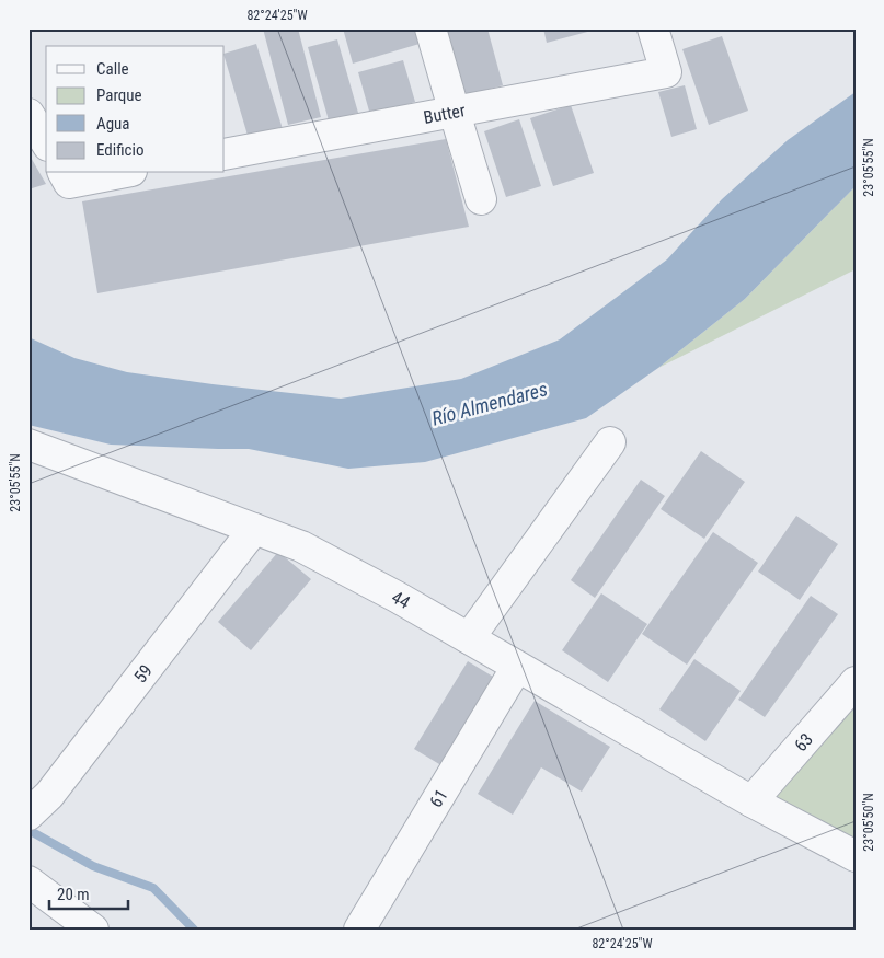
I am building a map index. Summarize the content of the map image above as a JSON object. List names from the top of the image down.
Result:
{
  "streets": {
    "street": [
      "Butter",
      "44",
      "59",
      "63",
      "61"
    ]
  },
  "crossings": [
    ["44", "59"],
    ["44", "63"],
    ["44", "61"]
  ],
  "water": ["Río Almendares"],
  "legend": [
    "Calle",
    "Parque",
    "Agua",
    "Edificio"
  ],
  "scale_bar": "20 m",
  "coordinates": ["82°24'25\"W", "23°05'55\"N", "23°05'50\"N"]
}
